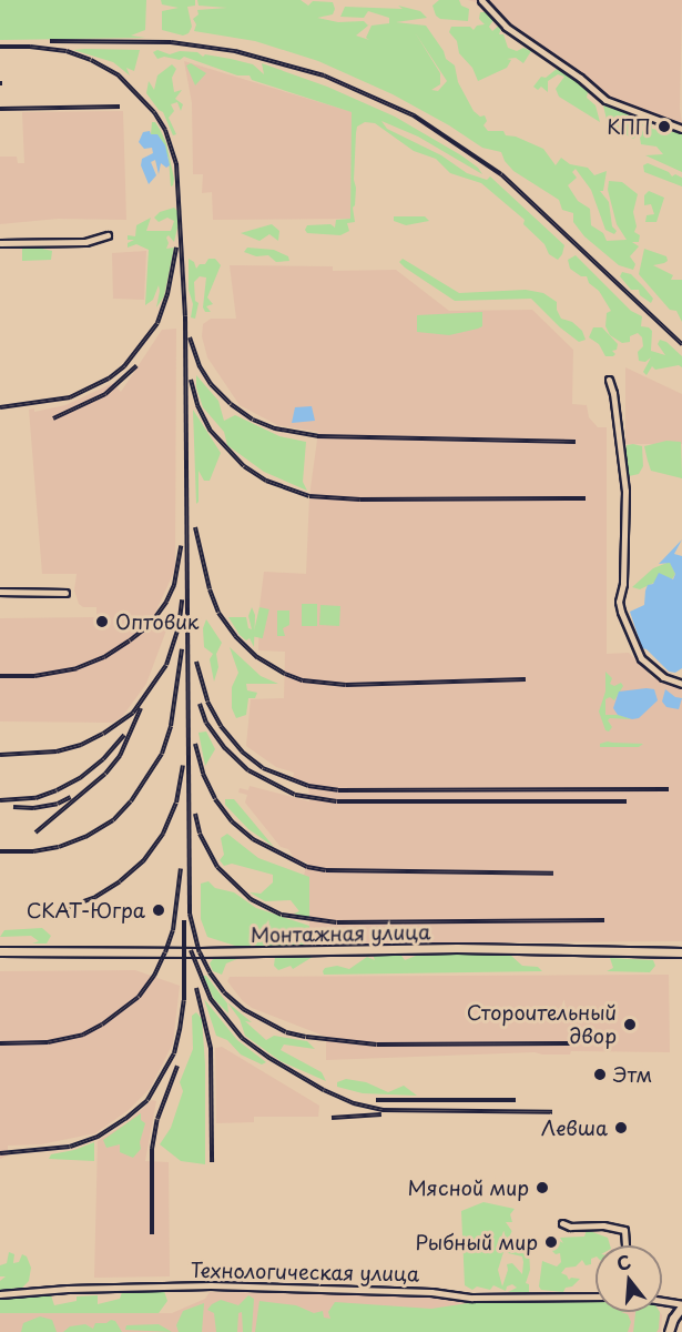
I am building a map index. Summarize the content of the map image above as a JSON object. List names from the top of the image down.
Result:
{
  "streets": {
    "street": ["Монтажная улица", "Технологическая улица"]
  },
  "places": [
    "КПП",
    "Оптовик",
    "СКАТ-Югра",
    "Стороительный двор",
    "Этм",
    "Левша",
    "Мясной мир",
    "Рыбный мир"
  ],
  "north": "top"
}
